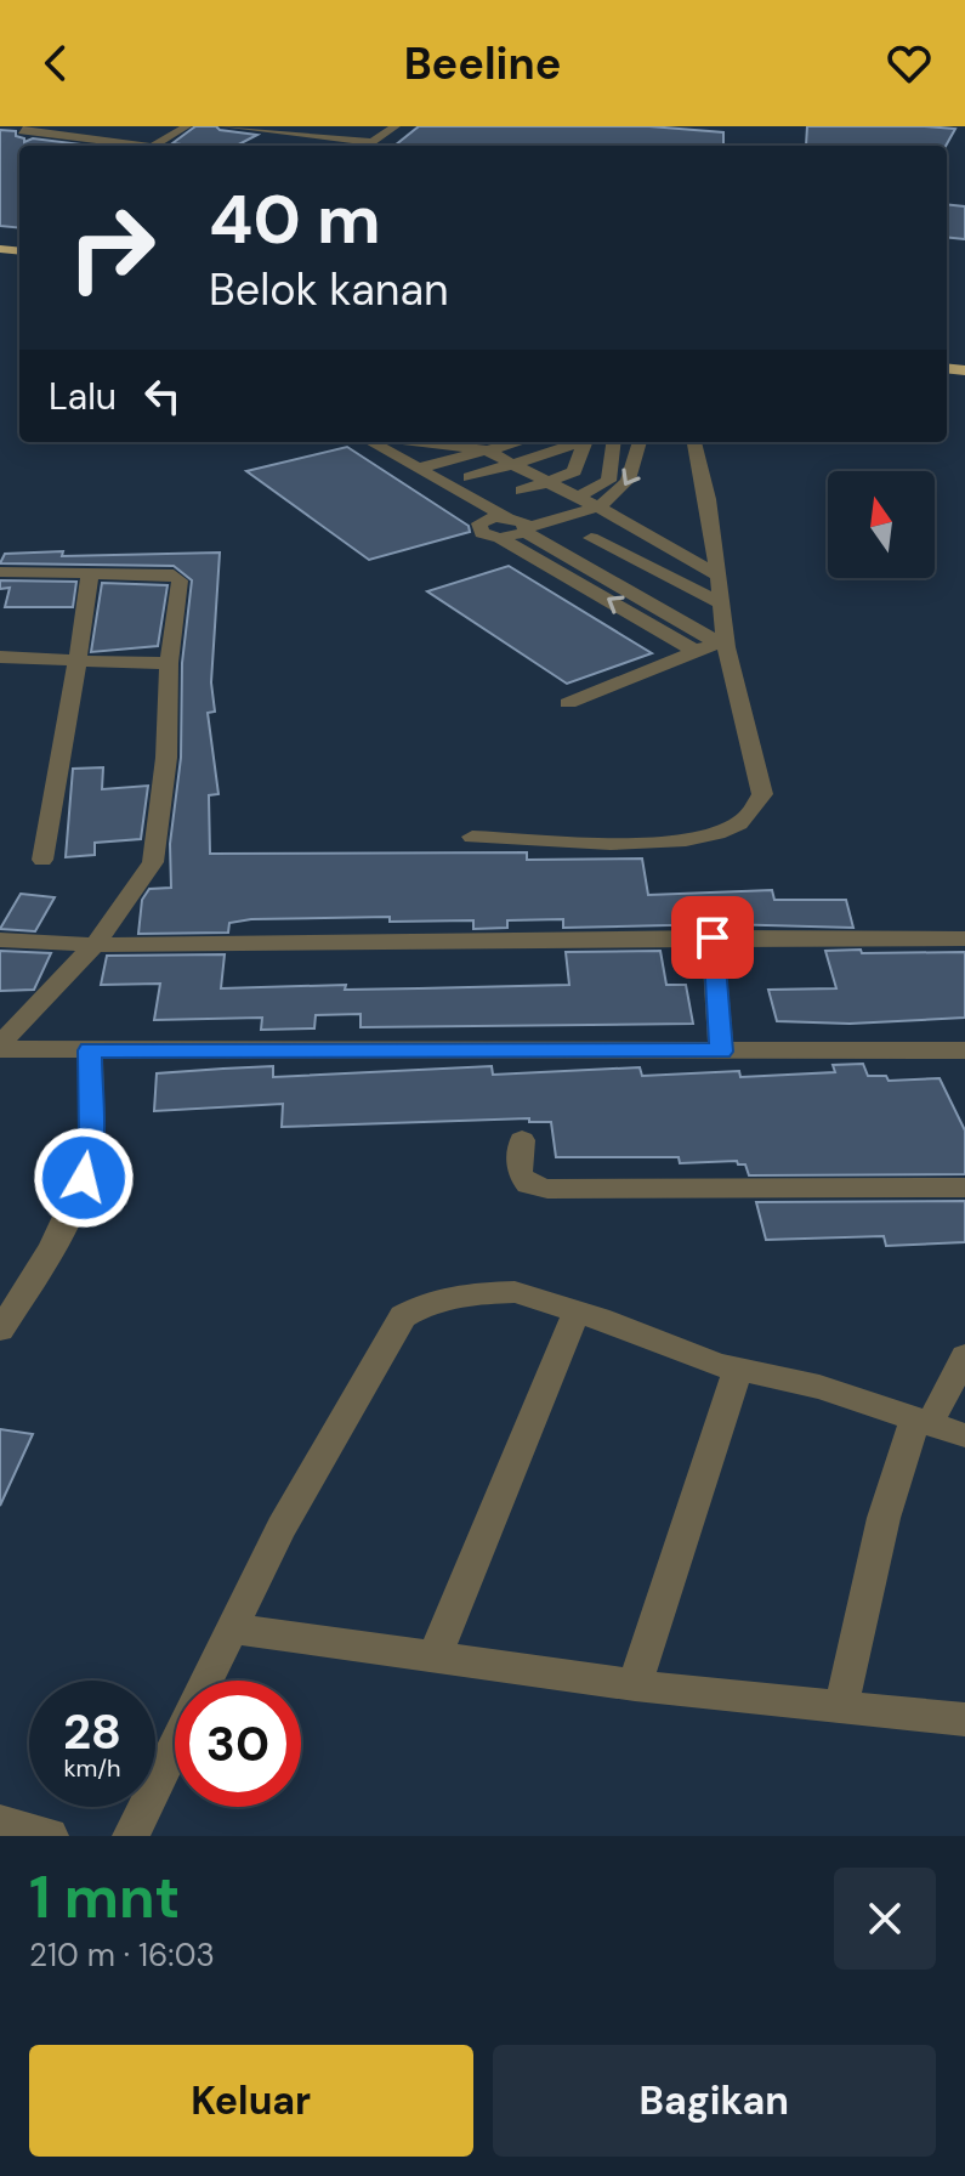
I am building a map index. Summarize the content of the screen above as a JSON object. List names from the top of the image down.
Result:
{
  "north": "top",
  "page": {
    "header": "Beeline",
    "turn": ["40 m", "Belok kanan"],
    "then": "Lalu",
    "speed": "28 km/h",
    "limit": "30",
    "heading": ["1 mnt", "210 m · 16:03"],
    "buttons": ["Keluar", "Bagikan"]
  }
}
